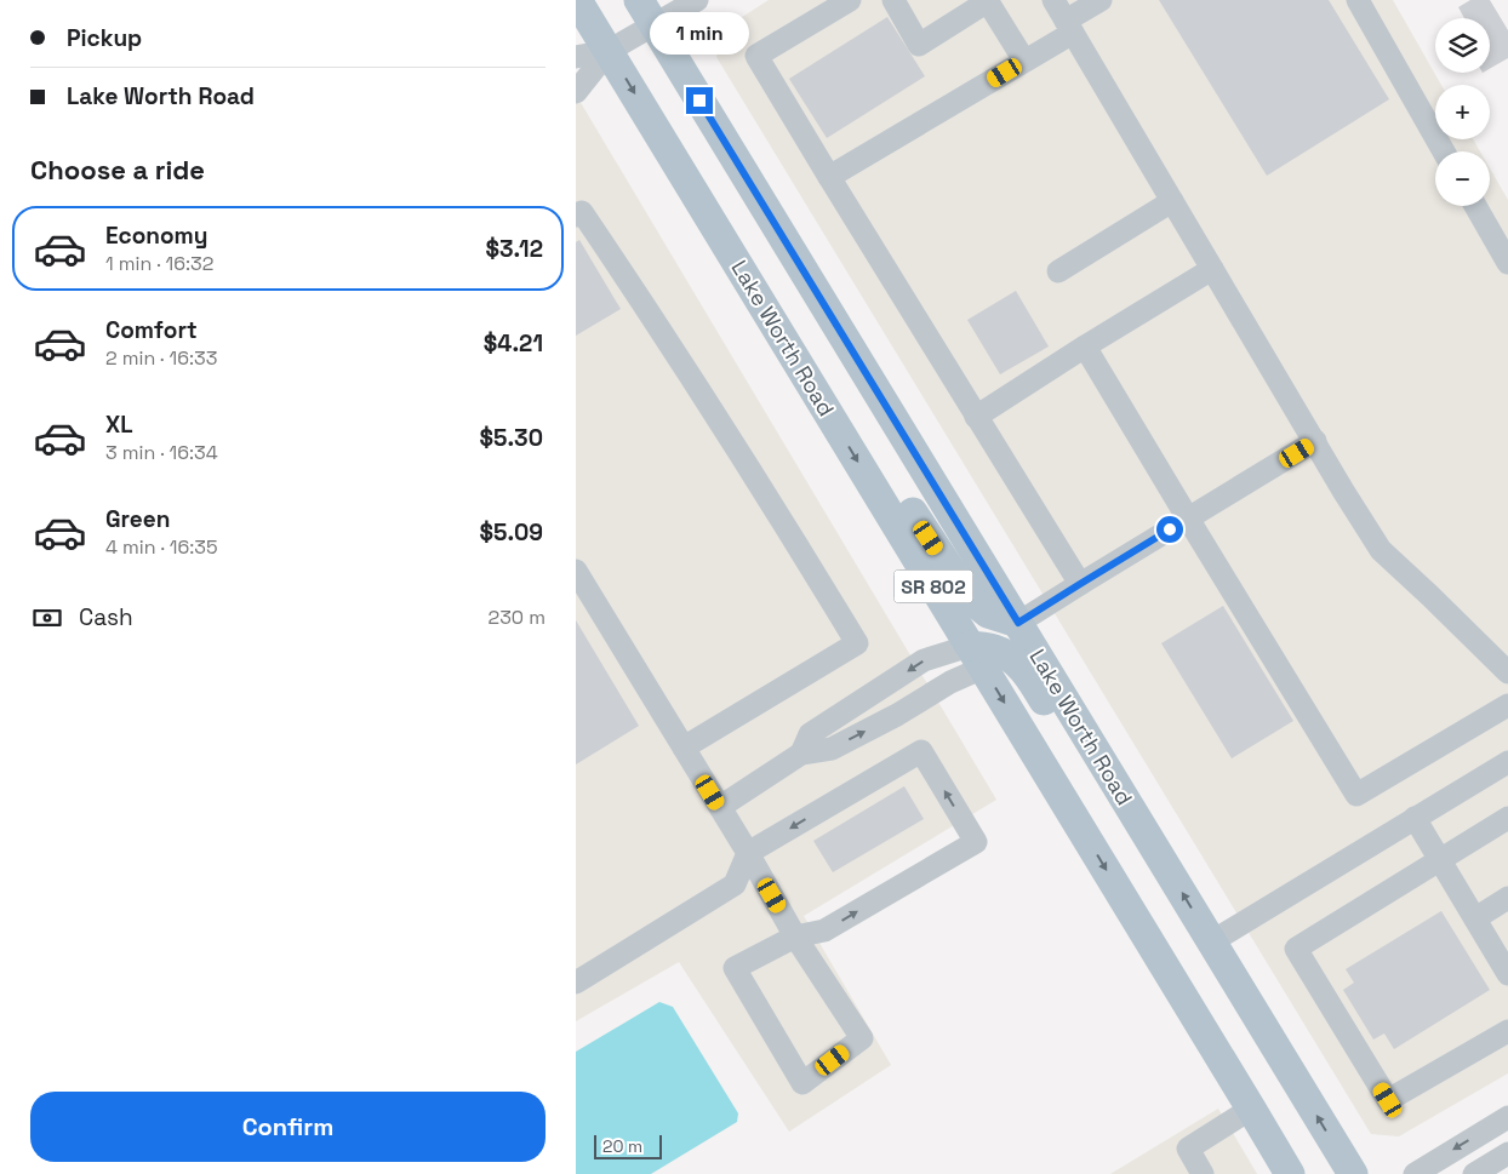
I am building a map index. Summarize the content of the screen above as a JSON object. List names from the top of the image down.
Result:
{
  "streets": {
    "main road": ["Lake Worth Road", "SR 802"]
  },
  "scale_bar": "20 m",
  "page": {
    "banner": ["Pickup", "Lake Worth Road"],
    "bubble": "1 min",
    "map_buttons": ["+", "−"],
    "heading": "Choose a ride",
    "list": [
      {
        "name": "Economy",
        "note": "1 min · 16:32",
        "value": "$3.12"
      },
      {
        "name": "Comfort",
        "note": "2 min · 16:33",
        "value": "$4.21"
      },
      {
        "name": "XL",
        "note": "3 min · 16:34",
        "value": "$5.30"
      },
      {
        "name": "Green",
        "note": "4 min · 16:35",
        "value": "$5.09"
      }
    ],
    "pay": ["Cash", "230 m"],
    "buttons": "Confirm",
    "scale": "20 m"
  }
}
